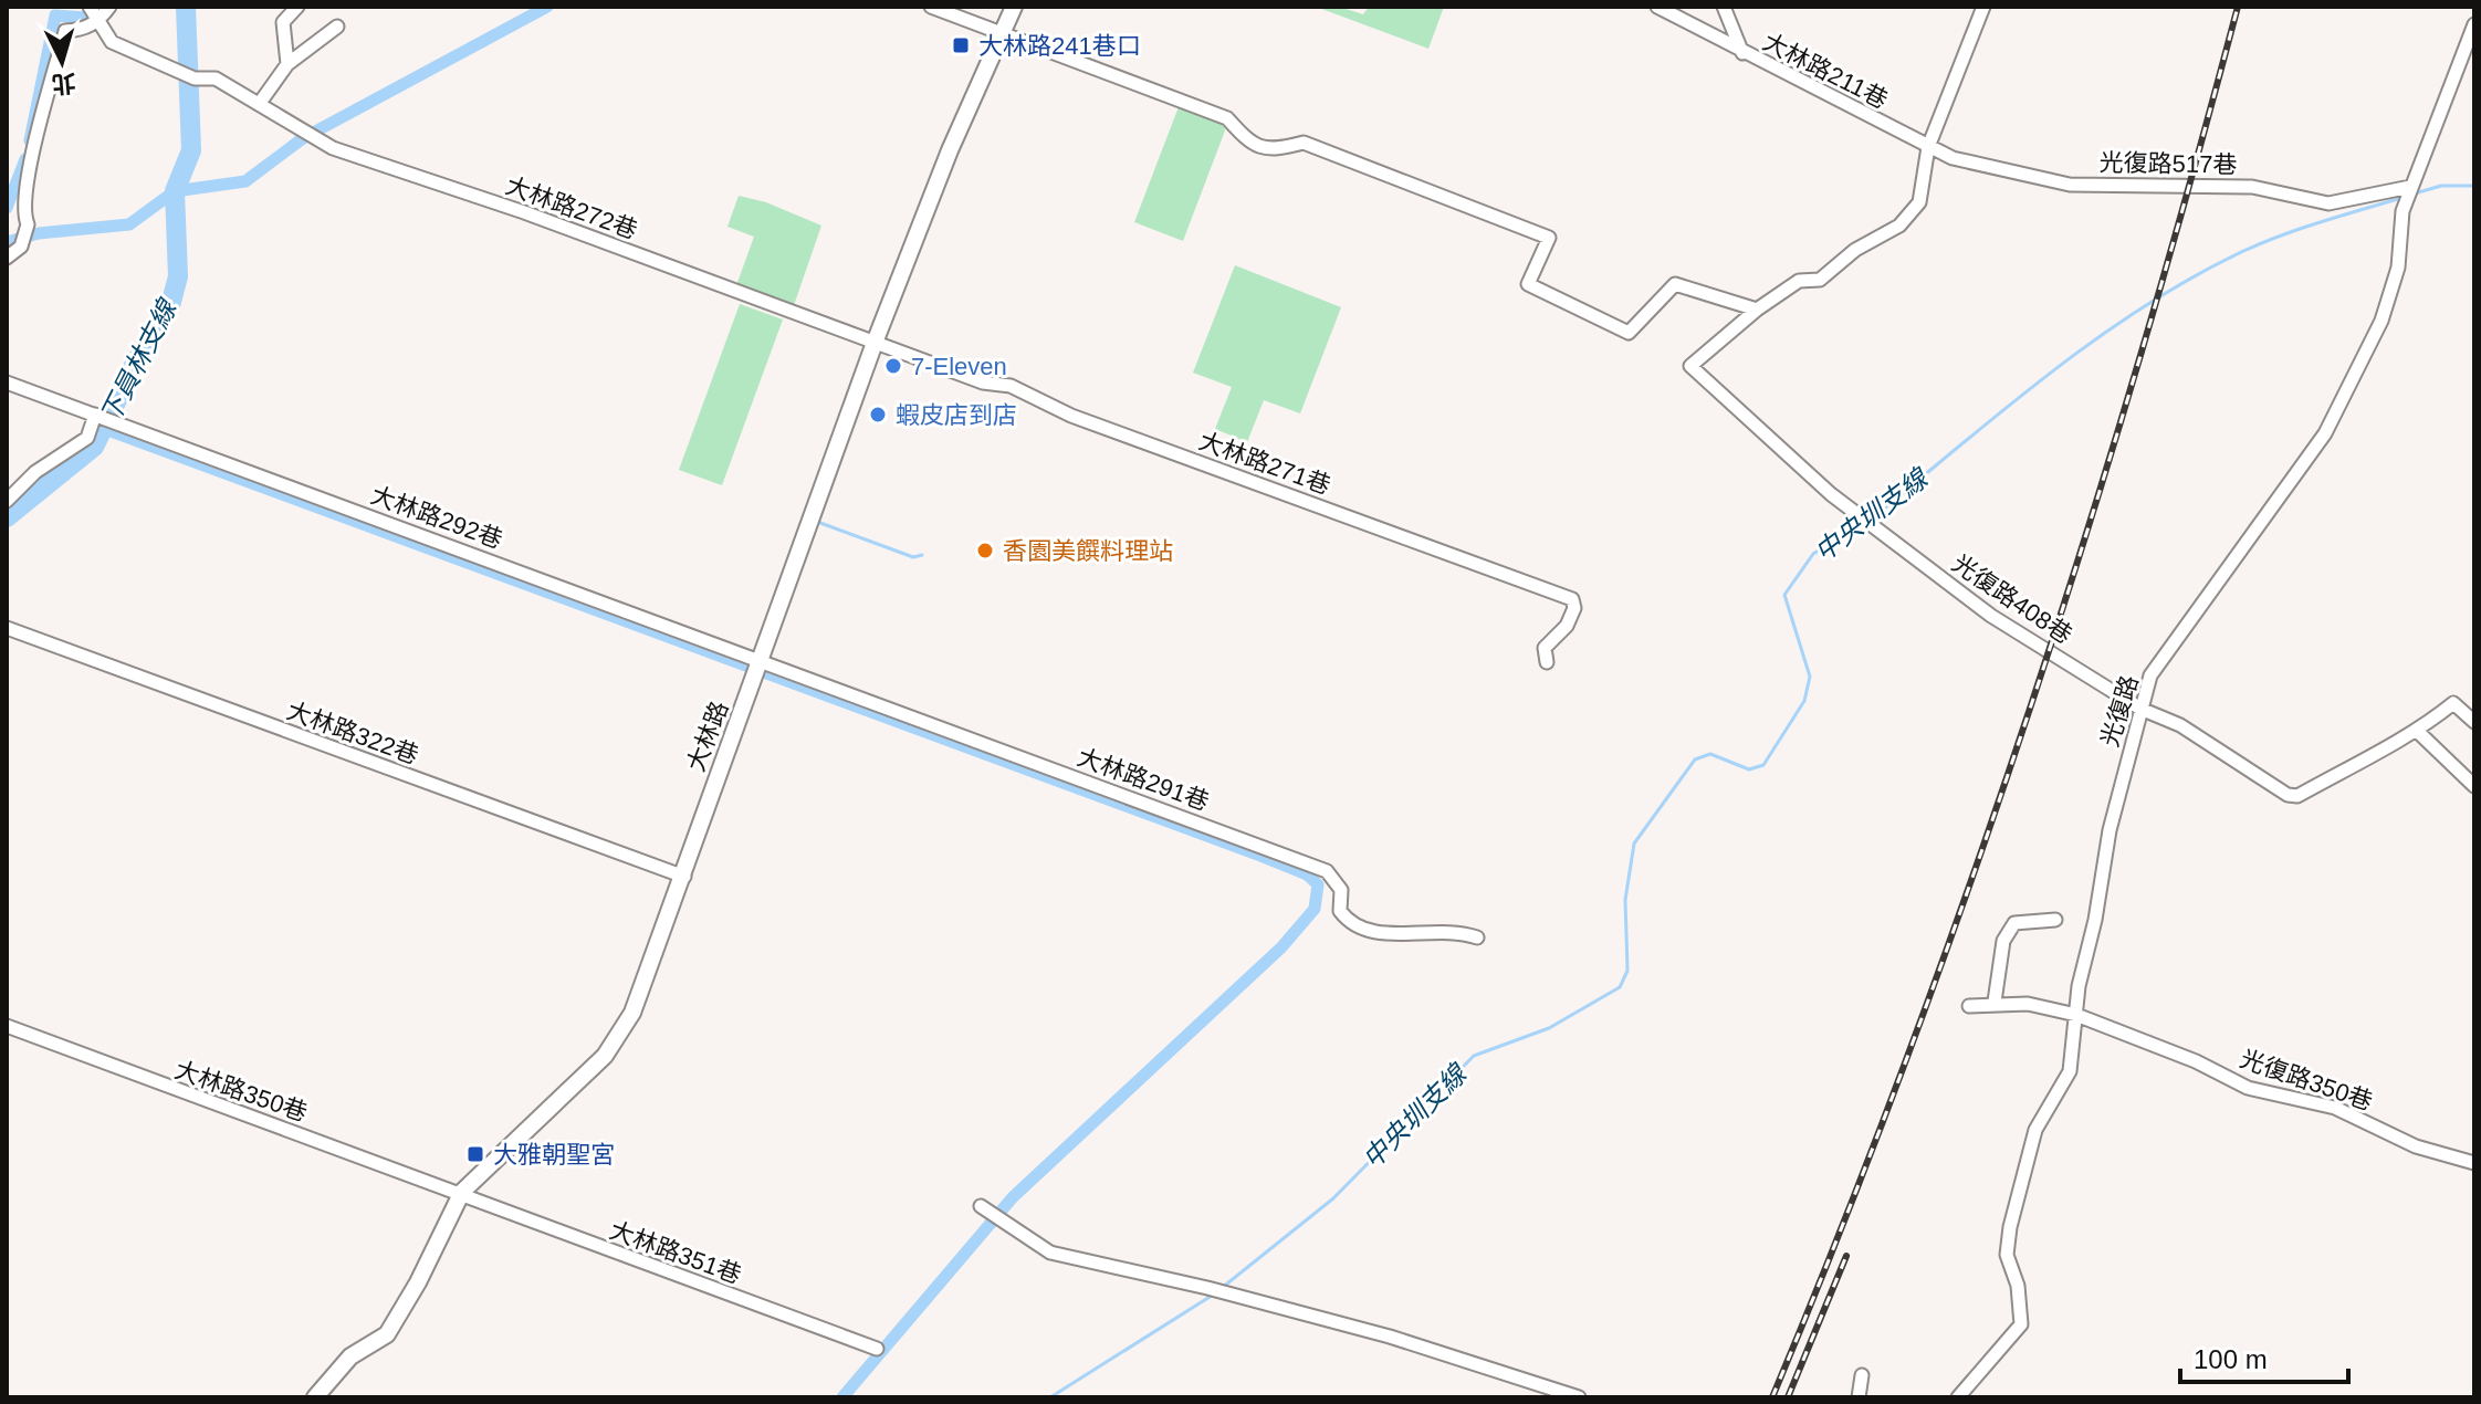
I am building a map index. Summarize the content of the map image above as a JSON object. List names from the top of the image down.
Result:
{
  "streets": {
    "street": [
      "大林路211巷",
      "光復路517巷",
      "大林路272巷",
      "大林路271巷",
      "大林路292巷",
      "光復路408巷",
      "光復路",
      "大林路322巷",
      "大林路",
      "大林路291巷",
      "光復路350巷",
      "大林路350巷",
      "大林路351巷"
    ]
  },
  "crossings": [
    ["大林路211巷", "光復路517巷"],
    ["光復路517巷", "光復路"],
    ["大林路272巷", "大林路271巷"],
    ["大林路272巷", "大林路"],
    ["大林路271巷", "大林路"],
    ["大林路292巷", "大林路"],
    ["大林路292巷", "大林路291巷"],
    ["光復路408巷", "光復路"],
    ["光復路", "光復路350巷"],
    ["大林路322巷", "大林路"],
    ["大林路", "大林路291巷"],
    ["大林路", "大林路350巷"],
    ["大林路", "大林路351巷"],
    ["大林路350巷", "大林路351巷"]
  ],
  "water": ["下員林支線", "中央圳支線"],
  "places": {
    "transit": ["大林路241巷口", "大雅朝聖宮"],
    "other": ["7-Eleven", "蝦皮店到店", "香園美饌料理站"]
  },
  "scale_bar": "100 m",
  "north": "bottom"
}
